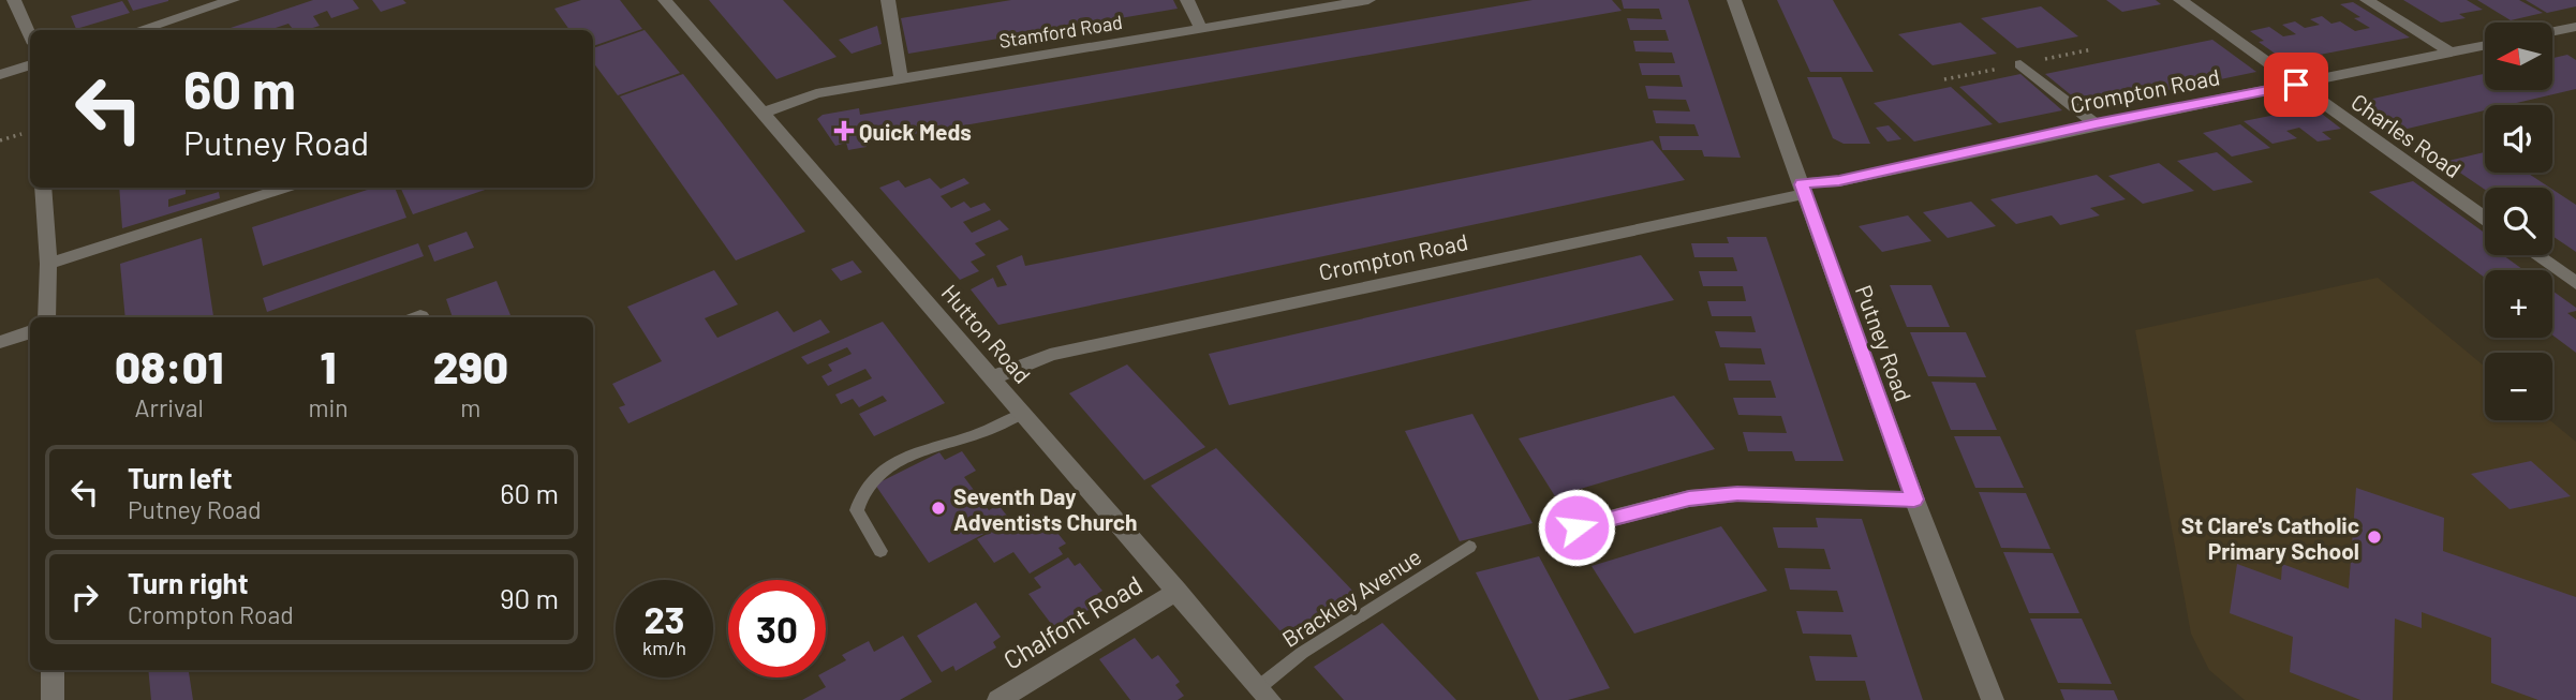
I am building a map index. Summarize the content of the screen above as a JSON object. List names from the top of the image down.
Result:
{
  "streets": {
    "street": [
      "Stamford Road",
      "Crompton Road",
      "Charles Road",
      "Hutton Road",
      "Putney Road",
      "Chalfont Road"
    ],
    "lane": ["Brackley Avenue"]
  },
  "crossings": [
    ["Stamford Road", "Hutton Road"],
    ["Crompton Road", "Charles Road"],
    ["Crompton Road", "Hutton Road"],
    ["Crompton Road", "Putney Road"],
    ["Hutton Road", "Brackley Avenue"],
    ["Hutton Road", "Chalfont Road"]
  ],
  "places": {
    "health": ["Quick Meds"],
    "other": ["Seventh Day Adventists Church", "St Clare's Catholic Primary School"]
  },
  "north": "left",
  "page": {
    "map_buttons": ["+", "−"],
    "turn": ["60 m", "Putney Road"],
    "eta": [
      "08:01",
      "Arrival",
      "1",
      "min",
      "290",
      "m"
    ],
    "list": [
      {
        "name": "Turn left",
        "note": "Putney Road",
        "value": "60 m"
      },
      {
        "name": "Turn right",
        "note": "Crompton Road",
        "value": "90 m"
      }
    ],
    "speed": "23 km/h",
    "limit": "30"
  }
}
